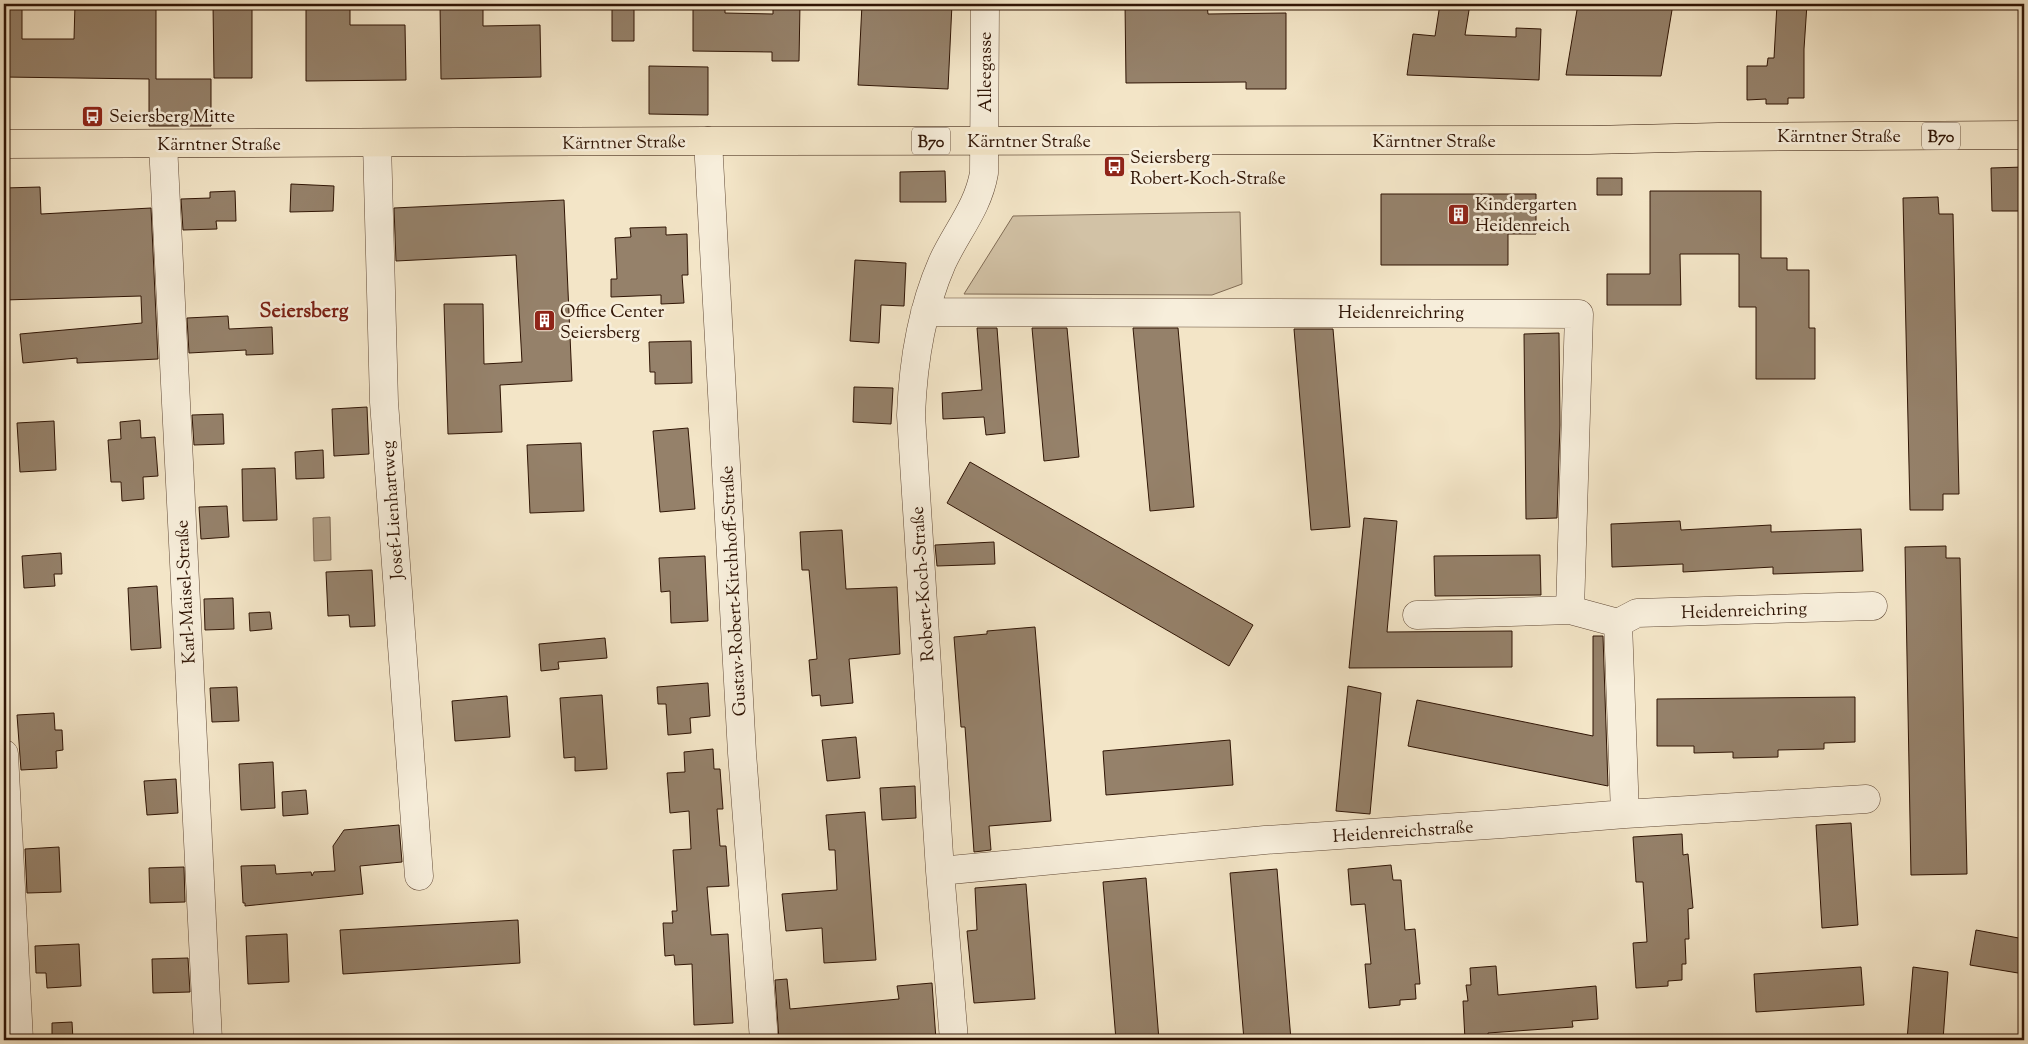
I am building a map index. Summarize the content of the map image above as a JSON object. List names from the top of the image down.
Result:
{
  "streets": {
    "main road": ["Kärntner Straße", "B70"],
    "street": [
      "Alleegasse",
      "Heidenreichring",
      "Josef-Lienhartweg",
      "Robert-Koch-Straße",
      "Gustav-Robert-Kirchhoff-Straße",
      "Karl-Maisel-Straße",
      "Heidenreichstraße"
    ]
  },
  "crossings": [
    ["Alleegasse", "Kärntner Straße"],
    ["Alleegasse", "Robert-Koch-Straße"],
    ["Kärntner Straße", "Josef-Lienhartweg"],
    ["Kärntner Straße", "Robert-Koch-Straße"],
    ["Kärntner Straße", "Gustav-Robert-Kirchhoff-Straße"],
    ["Kärntner Straße", "Karl-Maisel-Straße"],
    ["Heidenreichring", "Robert-Koch-Straße"],
    ["Robert-Koch-Straße", "Heidenreichstraße"]
  ],
  "districts": ["Seiersberg"],
  "places": {
    "bus stop": ["Seiersberg Mitte", "Seiersberg Robert-Koch-Straße"],
    "building": ["Kindergarten Heidenreich", "Office Center Seiersberg"]
  }
}
